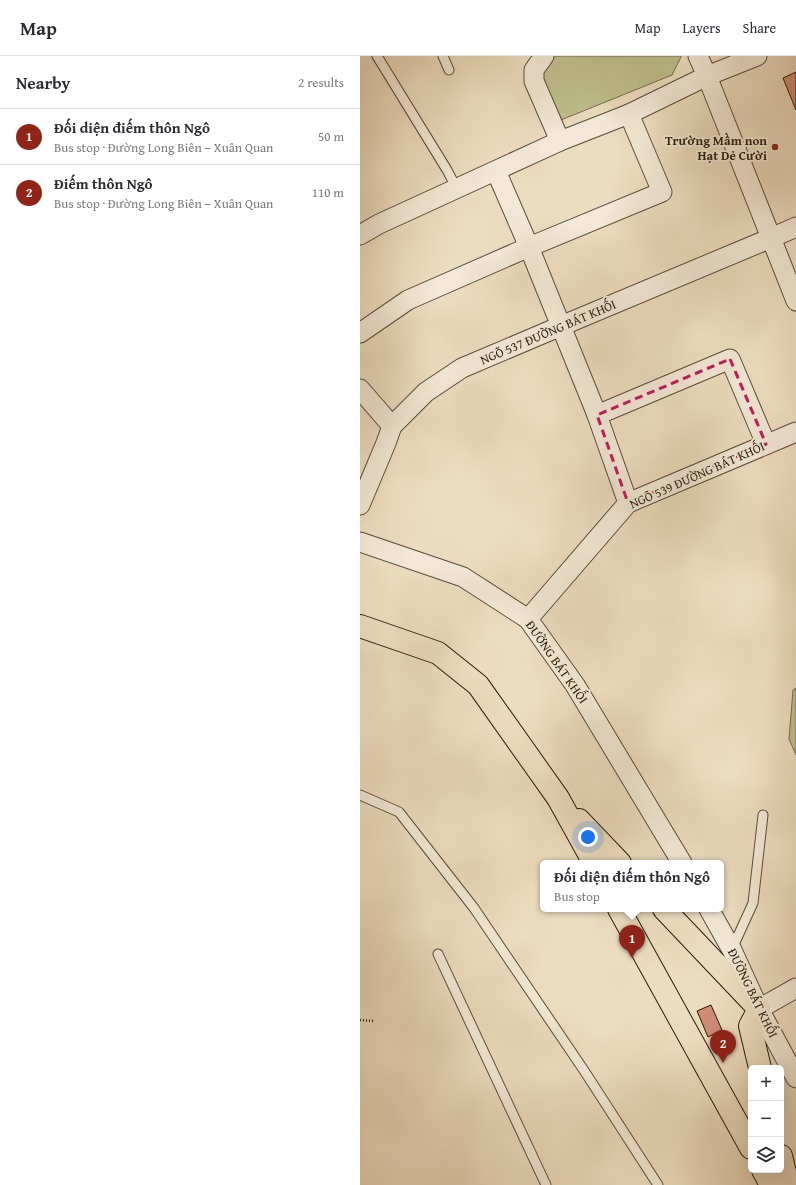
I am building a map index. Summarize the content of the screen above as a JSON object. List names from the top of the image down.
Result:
{
  "streets": {
    "street": ["NGÕ 537 ĐƯỜNG BÁT KHỐI", "NGÕ 539 ĐƯỜNG BÁT KHỐI", "ĐƯỜNG BÁT KHỐI"]
  },
  "crossings": [
    ["NGÕ 539 ĐƯỜNG BÁT KHỐI", "ĐƯỜNG BÁT KHỐI"]
  ],
  "places": ["Trường Mầm non Hạt Dẻ Cười"],
  "page": {
    "header": "Map",
    "nav": ["Map", "Layers", "Share"],
    "heading": ["Nearby", "2 results"],
    "list": [
      {
        "mark": "1",
        "name": "Đối diện điếm thôn Ngô",
        "note": "Bus stop · Đường Long Biên – Xuân Quan",
        "value": "50 m"
      },
      {
        "mark": "2",
        "name": "Điếm thôn Ngô",
        "note": "Bus stop · Đường Long Biên – Xuân Quan",
        "value": "110 m"
      }
    ],
    "popup": ["Đối diện điếm thôn Ngô", "Bus stop"],
    "pins": ["1", "2"],
    "map_buttons": ["+", "−"]
  }
}
